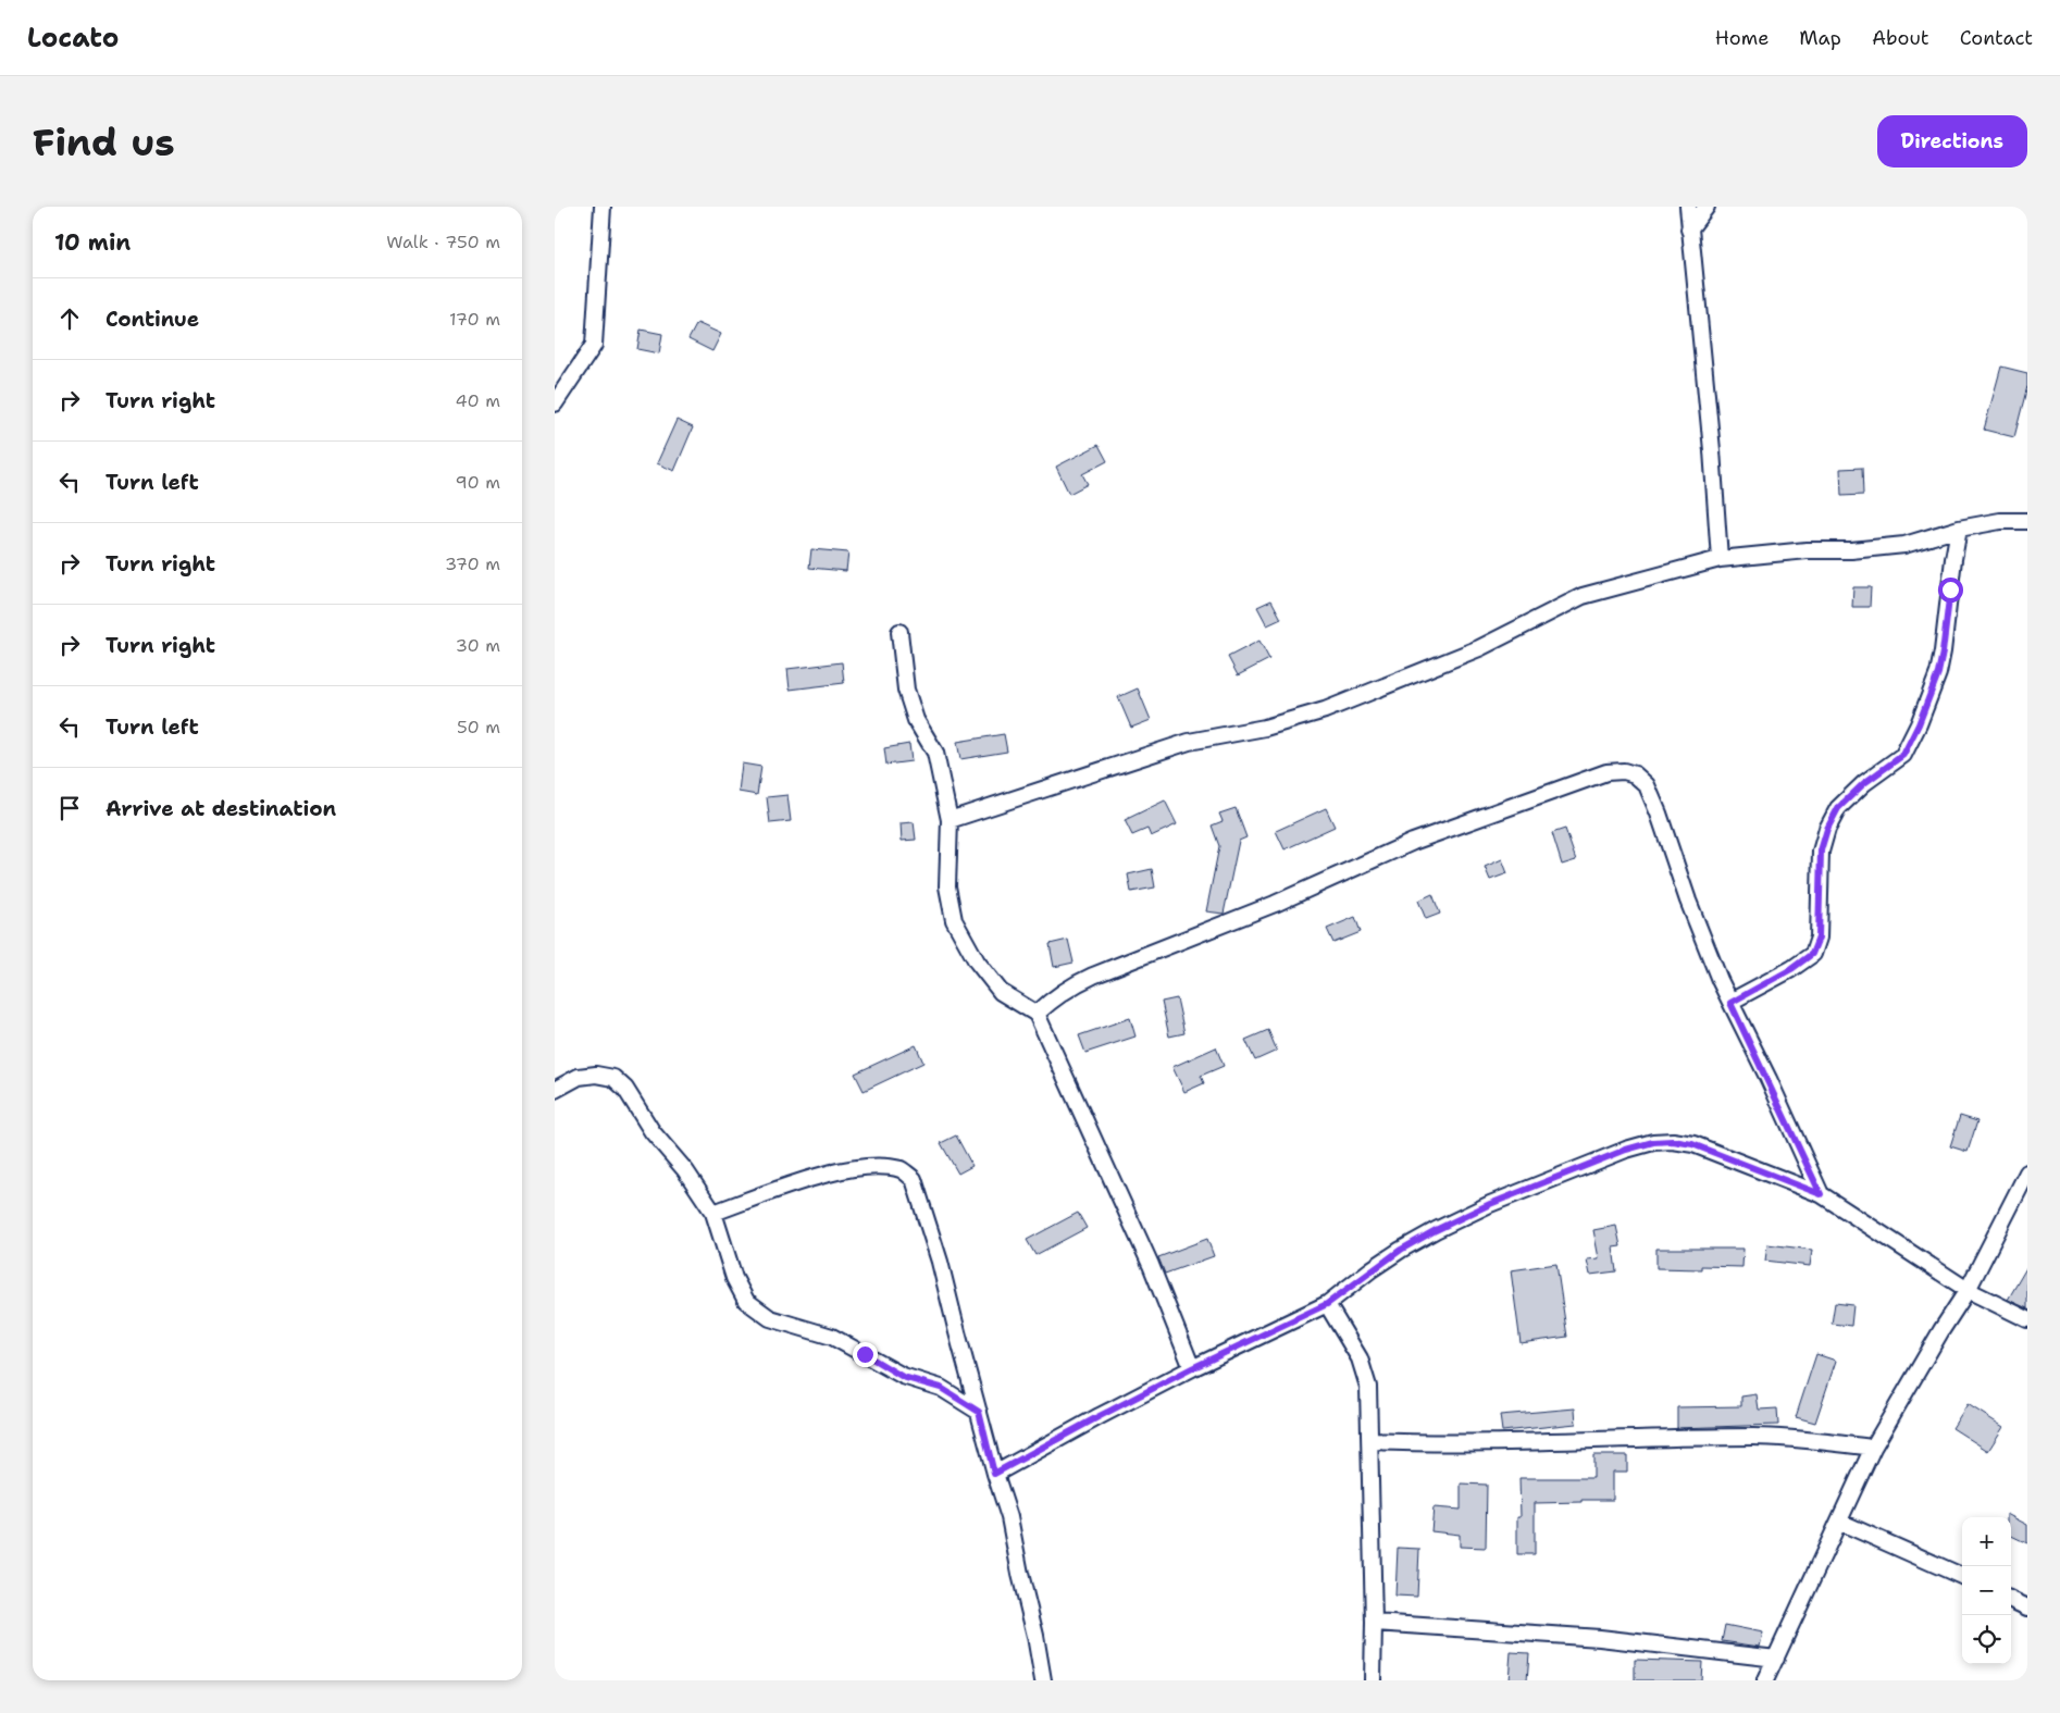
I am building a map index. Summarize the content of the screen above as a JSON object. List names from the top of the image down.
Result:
{
  "page": {
    "header": "Locato",
    "nav": [
      "Home",
      "Map",
      "About",
      "Contact"
    ],
    "buttons": "Directions",
    "title": "Find us",
    "heading": ["10 min", "Walk · 750 m"],
    "list": [
      ["Continue", "170 m"],
      ["Turn right", "40 m"],
      ["Turn left", "90 m"],
      ["Turn right", "370 m"],
      ["Turn right", "30 m"],
      ["Turn left", "50 m"],
      "Arrive at destination"
    ],
    "map_buttons": ["+", "−"]
  }
}
